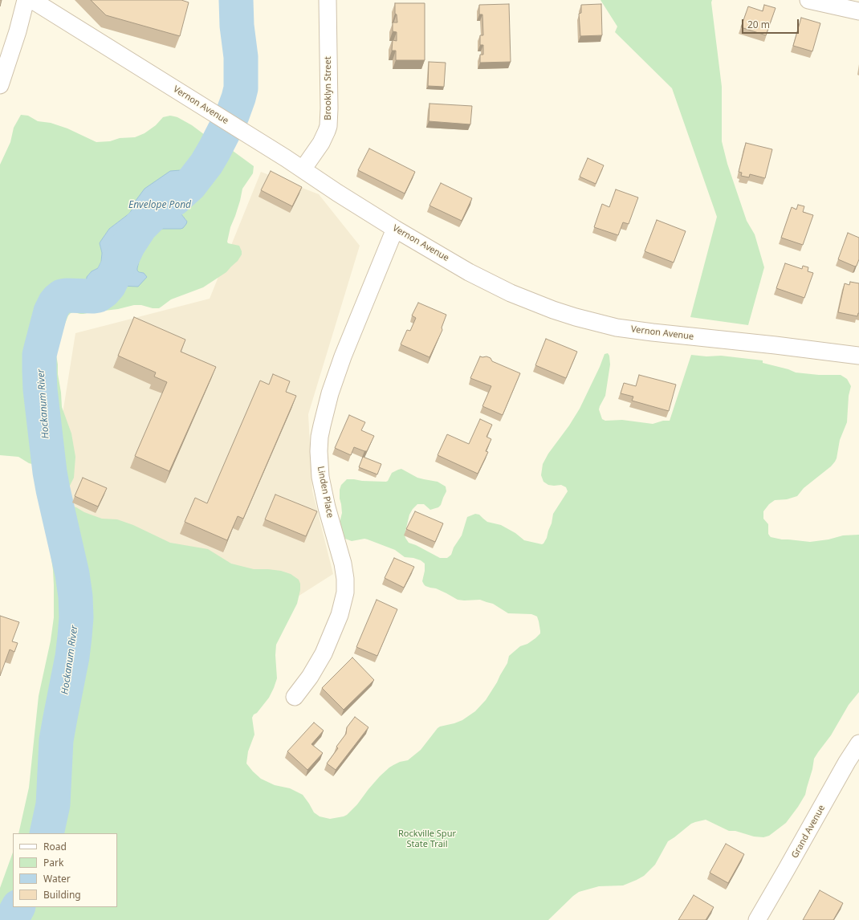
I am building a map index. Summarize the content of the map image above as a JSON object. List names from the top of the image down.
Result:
{
  "streets": {
    "street": [
      "Brooklyn Street",
      "Vernon Avenue",
      "Linden Place",
      "Grand Avenue"
    ]
  },
  "crossings": [
    ["Brooklyn Street", "Vernon Avenue"],
    ["Vernon Avenue", "Linden Place"]
  ],
  "water": ["Envelope Pond", "Hockanum River"],
  "parks": ["Rockville Spur State Trail"],
  "legend": [
    "Road",
    "Park",
    "Water",
    "Building"
  ],
  "scale_bar": "20 m"
}
